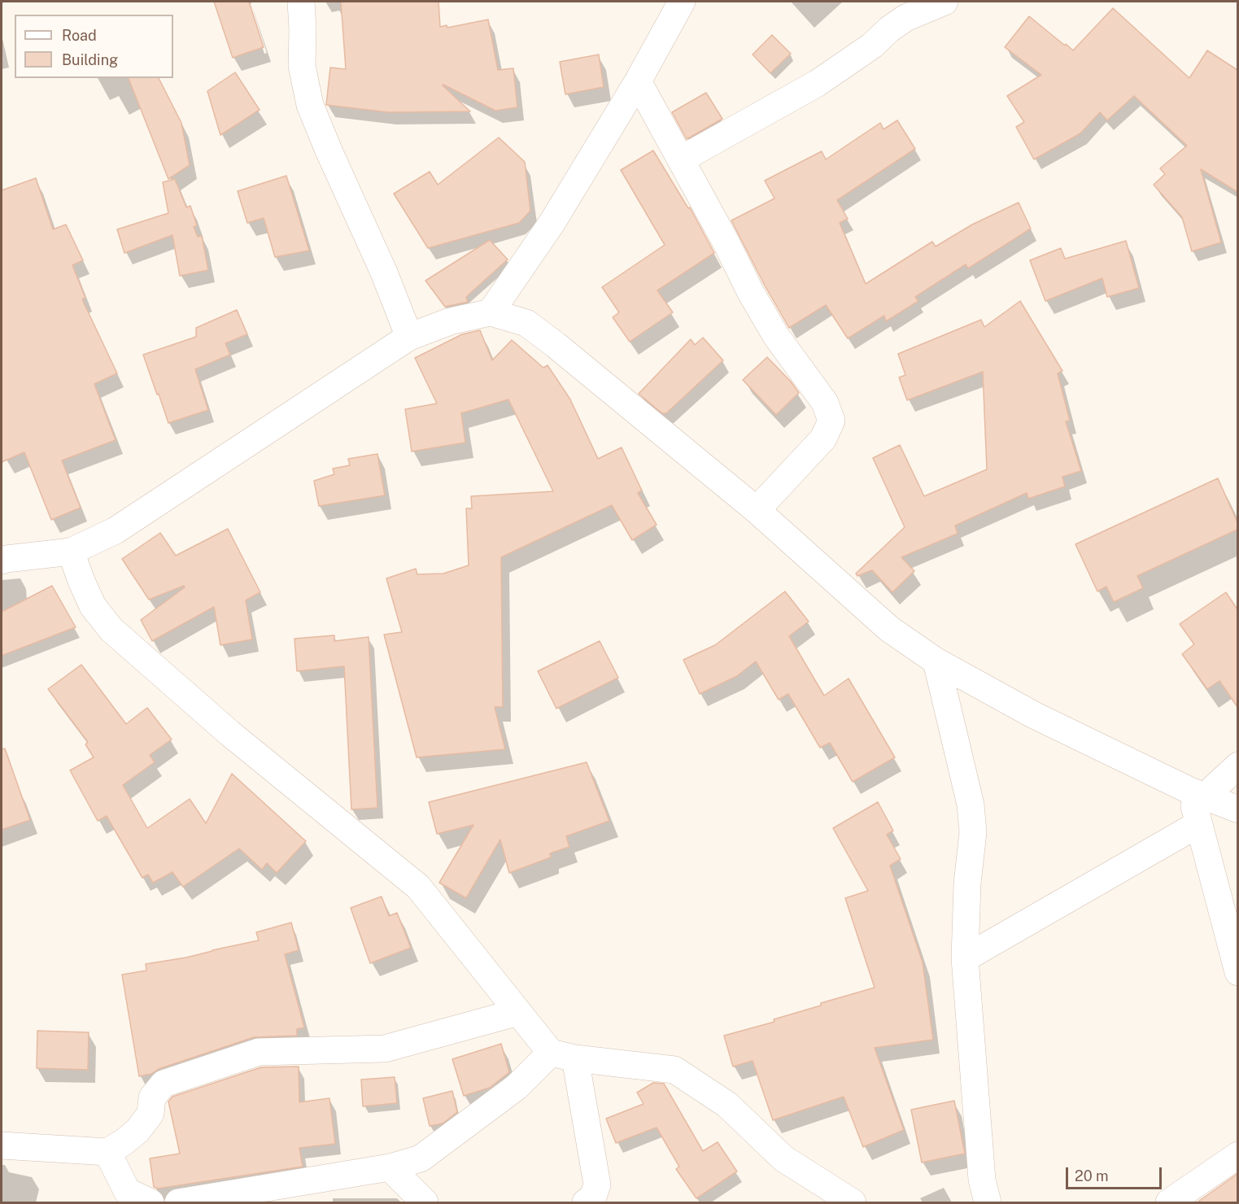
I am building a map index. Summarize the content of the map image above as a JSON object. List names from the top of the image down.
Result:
{
  "legend": ["Road", "Building"],
  "scale_bar": "20 m"
}
